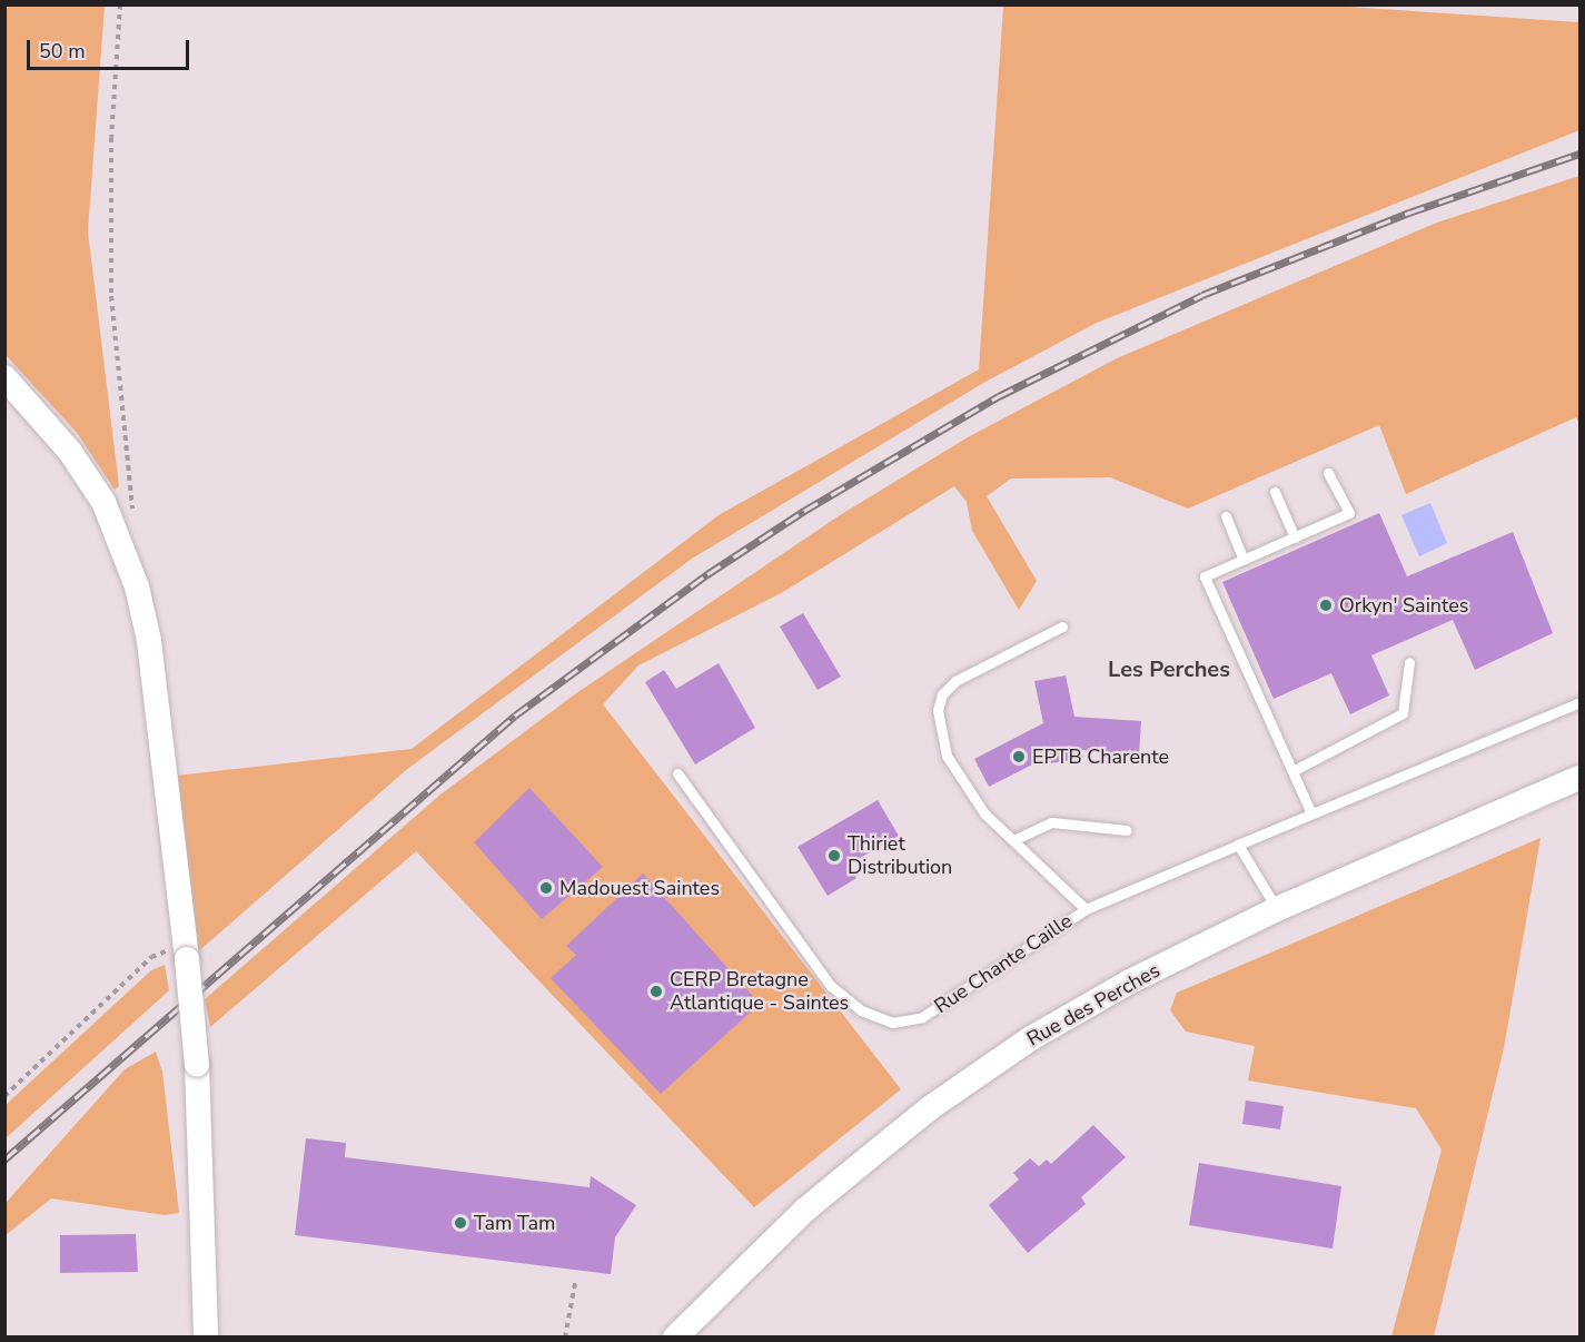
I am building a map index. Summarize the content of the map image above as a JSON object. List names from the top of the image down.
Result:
{
  "streets": {
    "street": ["Rue des Perches"],
    "lane": ["Rue Chante Caille"]
  },
  "districts": ["Les Perches"],
  "places": [
    "Orkyn' Saintes",
    "EPTB Charente",
    "Thiriet Distribution",
    "Madouest Saintes",
    "CERP Bretagne Atlantique - Saintes",
    "Tam Tam"
  ],
  "scale_bar": "50 m"
}
